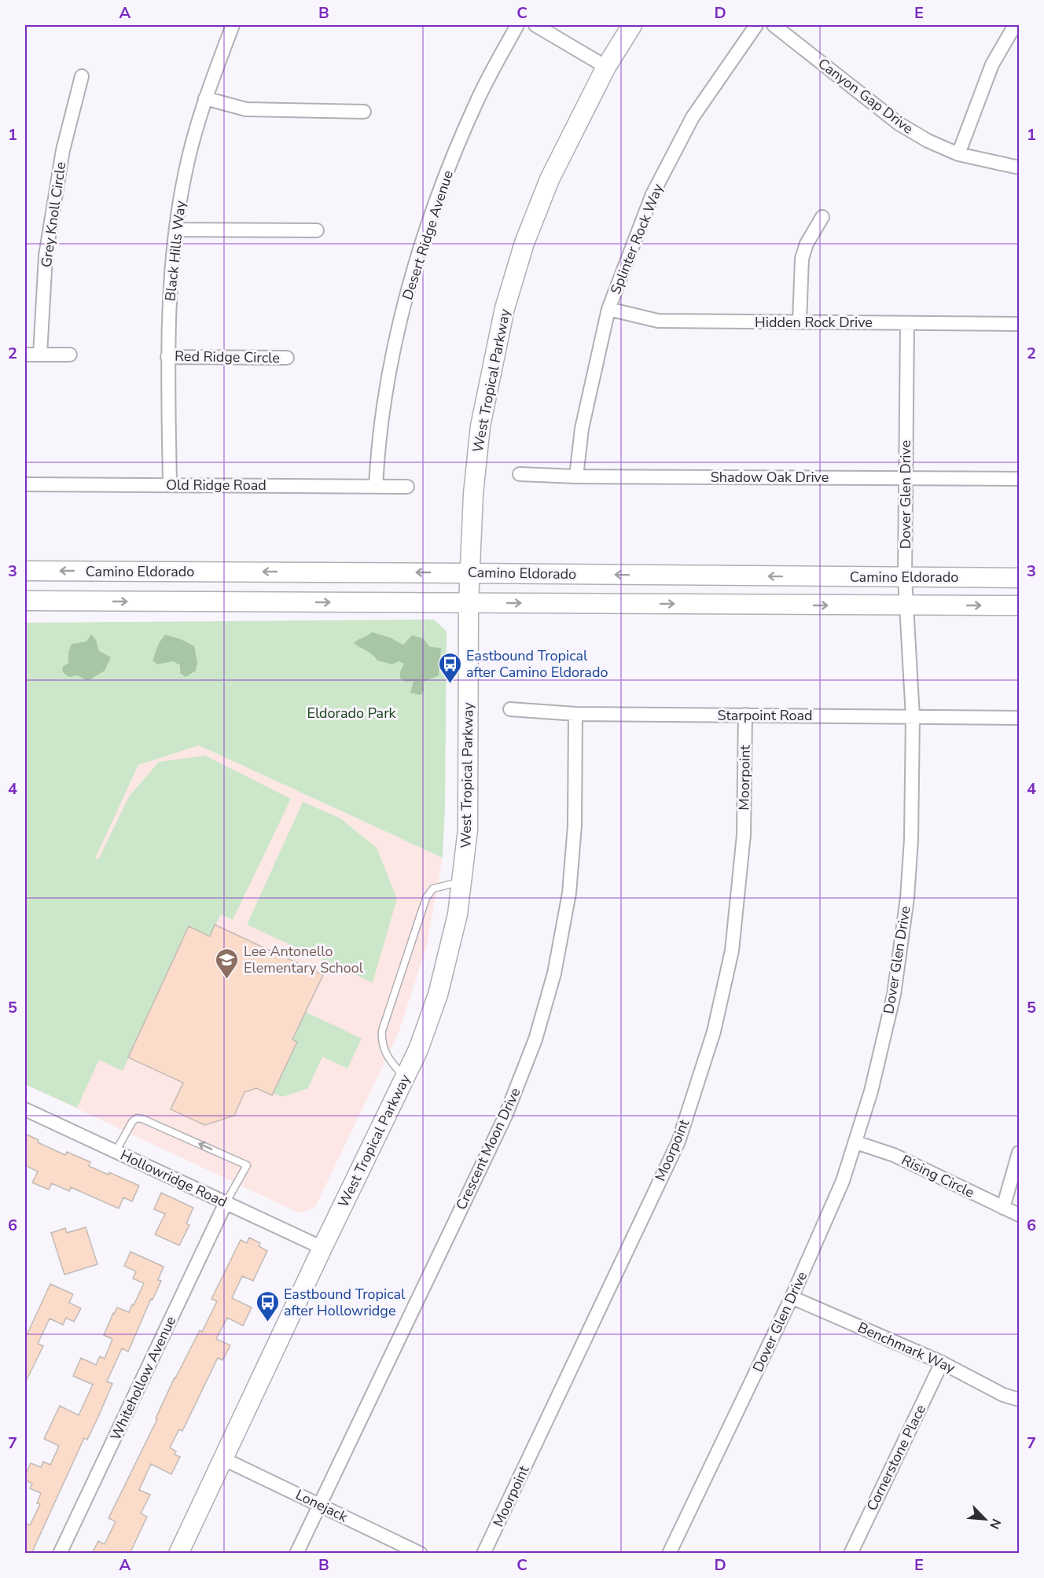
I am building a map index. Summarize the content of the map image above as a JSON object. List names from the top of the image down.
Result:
{
  "streets": {
    "main road": ["West Tropical Parkway", "Camino Eldorado"],
    "street": [
      "Canyon Gap Drive",
      "Grey Knoll Circle",
      "Desert Ridge Avenue",
      "Splinter Rock Way",
      "Black Hills Way",
      "Hidden Rock Drive",
      "Red Ridge Circle",
      "Shadow Oak Drive",
      "Old Ridge Road",
      "Dover Glen Drive",
      "Starpoint Road",
      "Moorpoint",
      "Crescent Moon Drive",
      "Rising Circle",
      "Hollowridge Road",
      "Benchmark Way",
      "Whitehollow Avenue",
      "Cornerstone Place",
      "Lonejack"
    ]
  },
  "crossings": [
    ["Desert Ridge Avenue", "Old Ridge Road"],
    ["Splinter Rock Way", "Hidden Rock Drive"],
    ["Splinter Rock Way", "Shadow Oak Drive"],
    ["Black Hills Way", "Red Ridge Circle"],
    ["Black Hills Way", "Old Ridge Road"],
    ["Hidden Rock Drive", "Dover Glen Drive"],
    ["West Tropical Parkway", "Camino Eldorado"],
    ["West Tropical Parkway", "Hollowridge Road"],
    ["West Tropical Parkway", "Lonejack"],
    ["Shadow Oak Drive", "Dover Glen Drive"],
    ["Dover Glen Drive", "Camino Eldorado"],
    ["Dover Glen Drive", "Starpoint Road"],
    ["Dover Glen Drive", "Rising Circle"],
    ["Dover Glen Drive", "Benchmark Way"],
    ["Starpoint Road", "Moorpoint"],
    ["Starpoint Road", "Crescent Moon Drive"],
    ["Crescent Moon Drive", "Lonejack"],
    ["Hollowridge Road", "Whitehollow Avenue"],
    ["Benchmark Way", "Cornerstone Place"]
  ],
  "parks": ["Eldorado Park"],
  "places": {
    "bus stop": ["Eastbound Tropical after Camino Eldorado", "Eastbound Tropical after Hollowridge"],
    "school or university": ["Lee Antonello Elementary School"]
  },
  "north": "bottom right",
  "grid": {
    "columns": [
      "A",
      "B",
      "C",
      "D",
      "E"
    ],
    "rows": [
      "1",
      "2",
      "3",
      "4",
      "5",
      "6",
      "7"
    ]
  }
}
